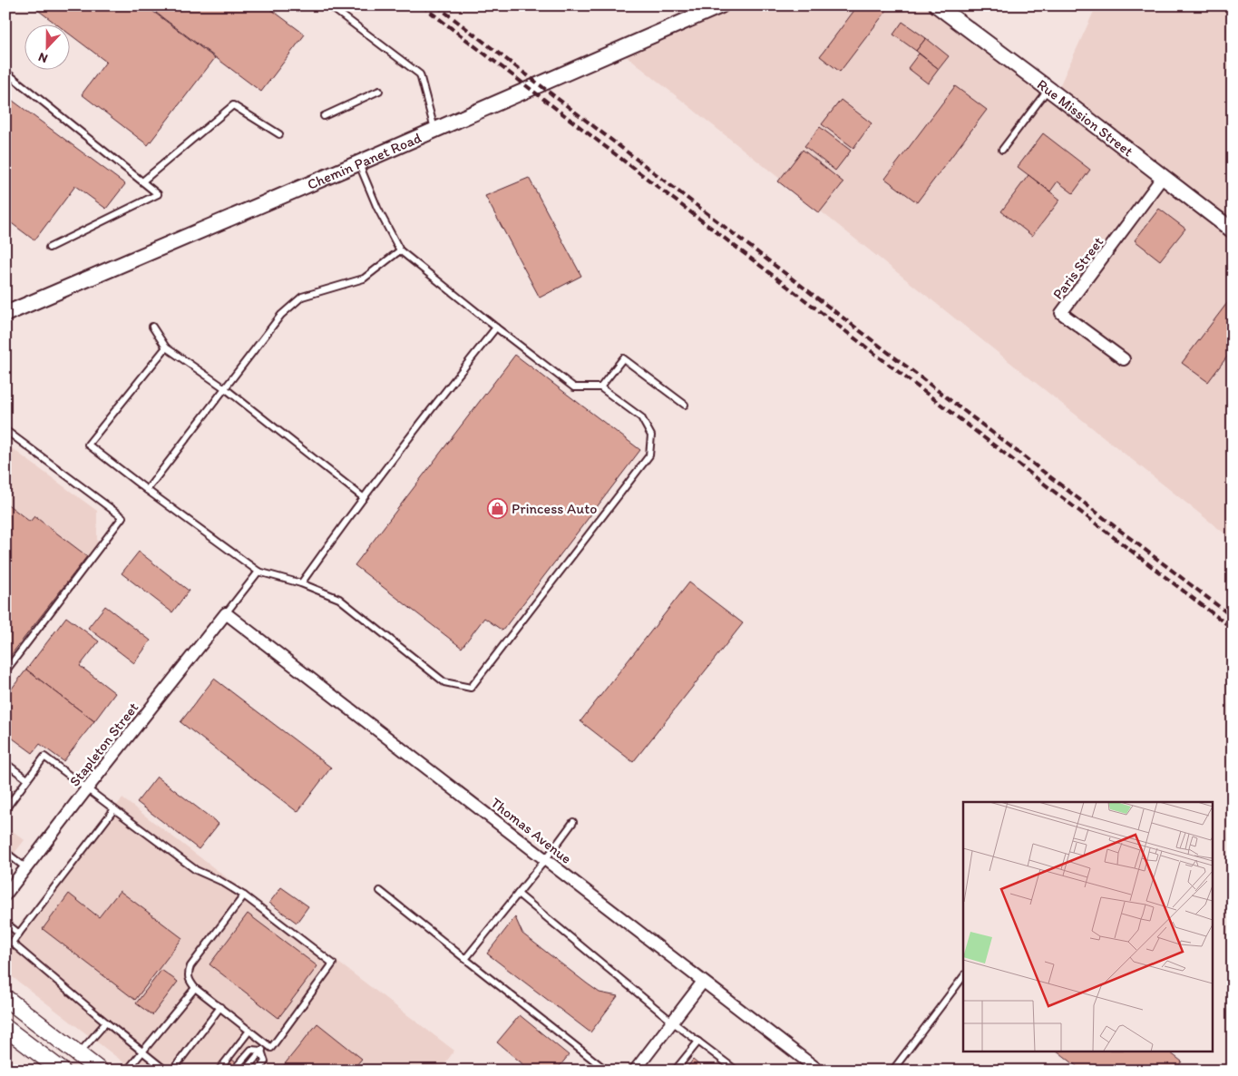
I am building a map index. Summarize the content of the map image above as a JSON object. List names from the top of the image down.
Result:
{
  "streets": {
    "street": [
      "Rue Mission Street",
      "Chemin Panet Road",
      "Paris Street",
      "Stapleton Street",
      "Thomas Avenue"
    ]
  },
  "crossings": [
    ["Rue Mission Street", "Paris Street"],
    ["Stapleton Street", "Thomas Avenue"]
  ],
  "places": {
    "shop": ["Princess Auto"]
  },
  "north": "bottom"
}
